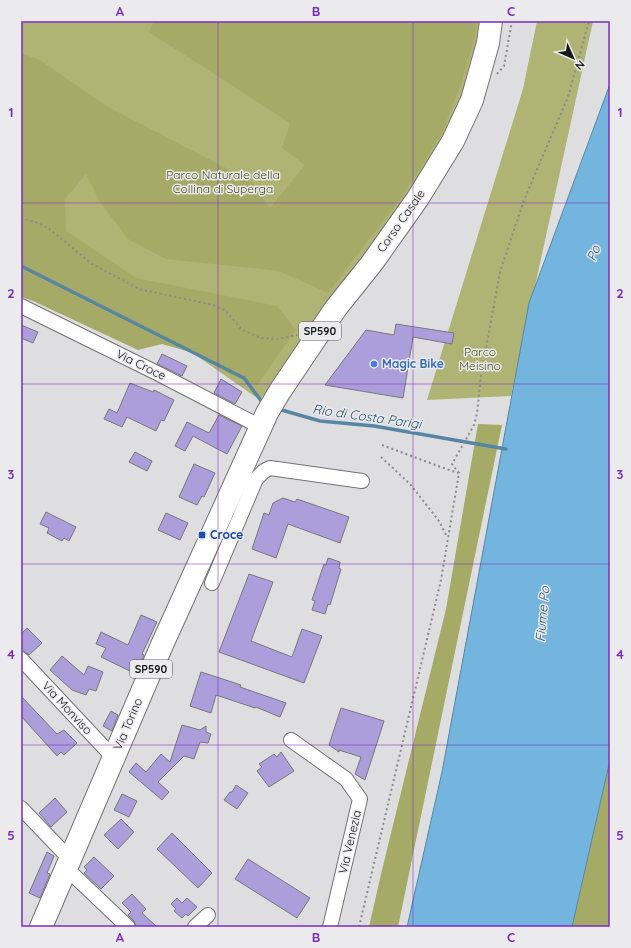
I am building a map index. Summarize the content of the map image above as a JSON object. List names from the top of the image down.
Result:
{
  "streets": {
    "main road": ["Corso Casale", "SP590", "Via Torino"],
    "street": ["Via Croce", "Via Monviso", "Via Venezia"]
  },
  "crossings": [
    ["Corso Casale", "Via Croce"],
    ["Corso Casale", "Via Torino"],
    ["Via Croce", "Via Torino"],
    ["Via Monviso", "Via Torino"]
  ],
  "water": ["Po", "Rio di Costa Parigi", "Fiume Po"],
  "parks": ["Parco Naturale della Collina di Superga", "Parco Meisino"],
  "places": {
    "other": ["Magic Bike"],
    "transit": ["Croce"]
  },
  "north": "bottom right",
  "grid": {
    "columns": ["A", "B", "C"],
    "rows": [
      "1",
      "2",
      "3",
      "4",
      "5"
    ]
  }
}
